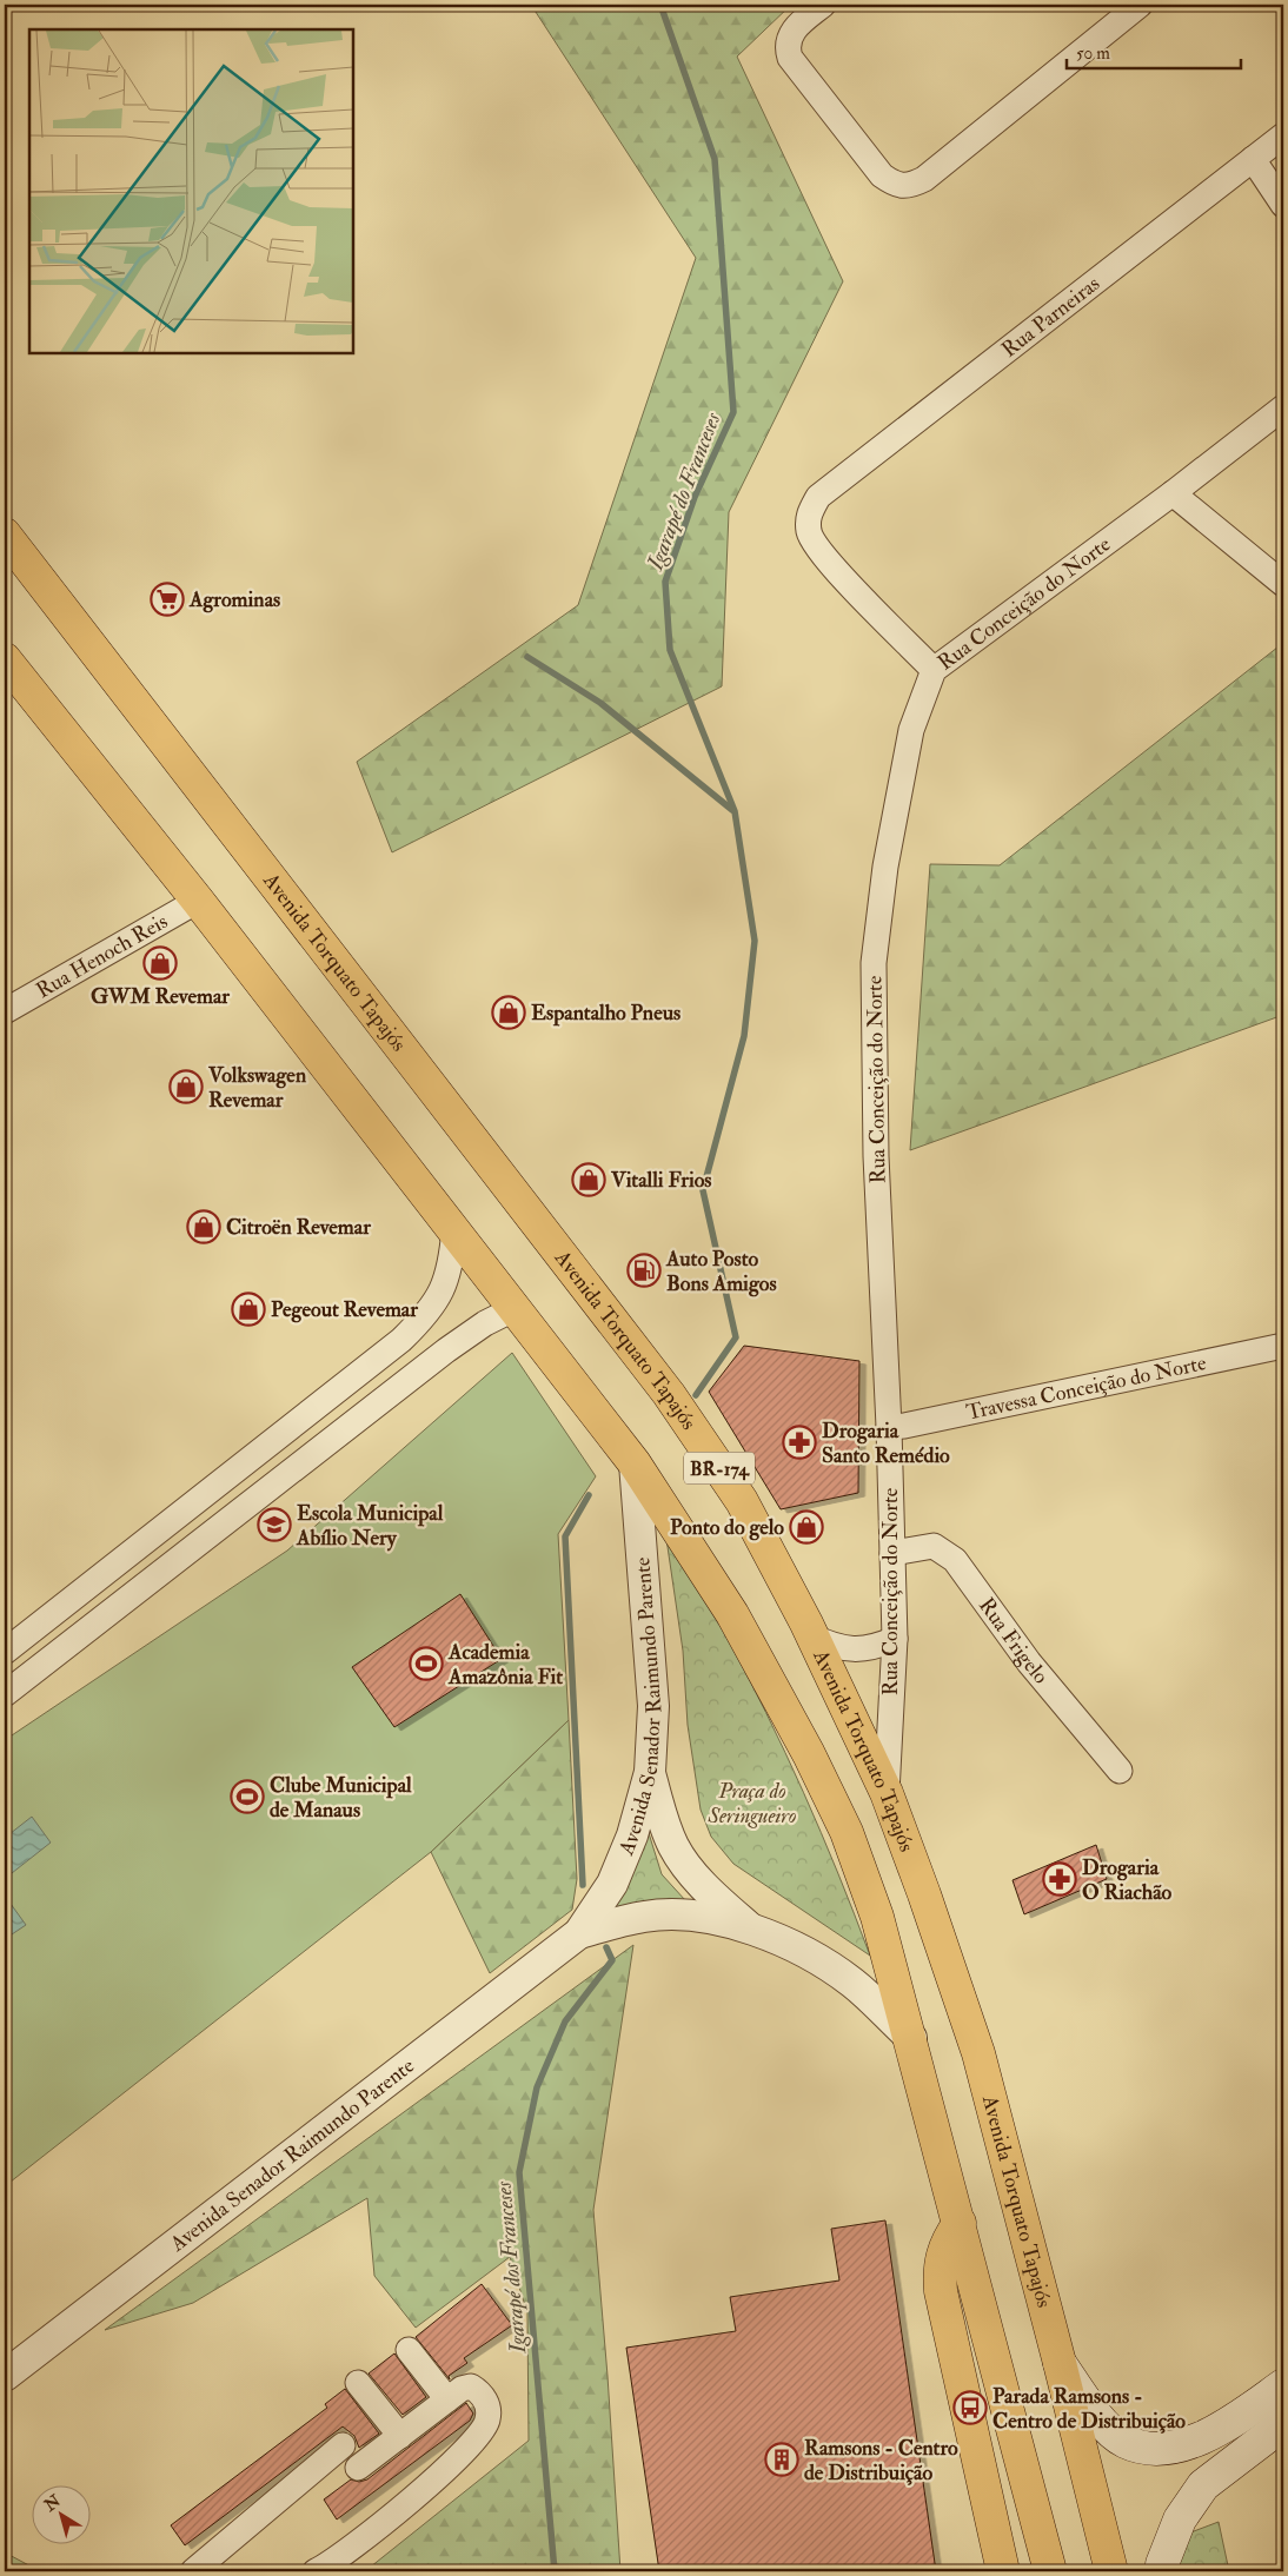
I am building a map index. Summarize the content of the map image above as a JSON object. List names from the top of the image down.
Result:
{
  "streets": {
    "highway": ["Avenida Torquato Tapajós", "BR-174"],
    "street": [
      "Rua Parneiras",
      "Rua Conceição do Norte",
      "Rua Henoch Reis",
      "Travessa Conceição do Norte",
      "Rua Frigelo",
      "Avenida Senador Raimundo Parente"
    ]
  },
  "crossings": [
    ["Rua Parneiras", "Rua Conceição do Norte"],
    ["Rua Conceição do Norte", "Avenida Torquato Tapajós"],
    ["Rua Conceição do Norte", "Travessa Conceição do Norte"],
    ["Rua Conceição do Norte", "Rua Frigelo"],
    ["Rua Henoch Reis", "BR-174"],
    ["BR-174", "Avenida Senador Raimundo Parente"]
  ],
  "water": ["Igarapé do Franceses", "Igarapé dos Franceses"],
  "parks": ["Praça do Seringueiro"],
  "places": {
    "supermarket": ["Agrominas"],
    "shop": [
      "GWM Revemar",
      "Espantalho Pneus",
      "Volkswagen Revemar",
      "Vitalli Frios",
      "Citroën Revemar",
      "Pegeout Revemar",
      "Ponto do gelo"
    ],
    "fuel station": ["Auto Posto Bons Amigos"],
    "pharmacy": ["Drogaria Santo Remédio", "Drogaria O Riachão"],
    "school or university": ["Escola Municipal Abílio Nery"],
    "sports": ["Academia Amazônia Fit", "Clube Municipal de Manaus"],
    "bus stop": ["Parada Ramsons - Centro de Distribuição"],
    "building": ["Ramsons - Centro de Distribuição"]
  },
  "scale_bar": "50 m",
  "north": "top left"
}
